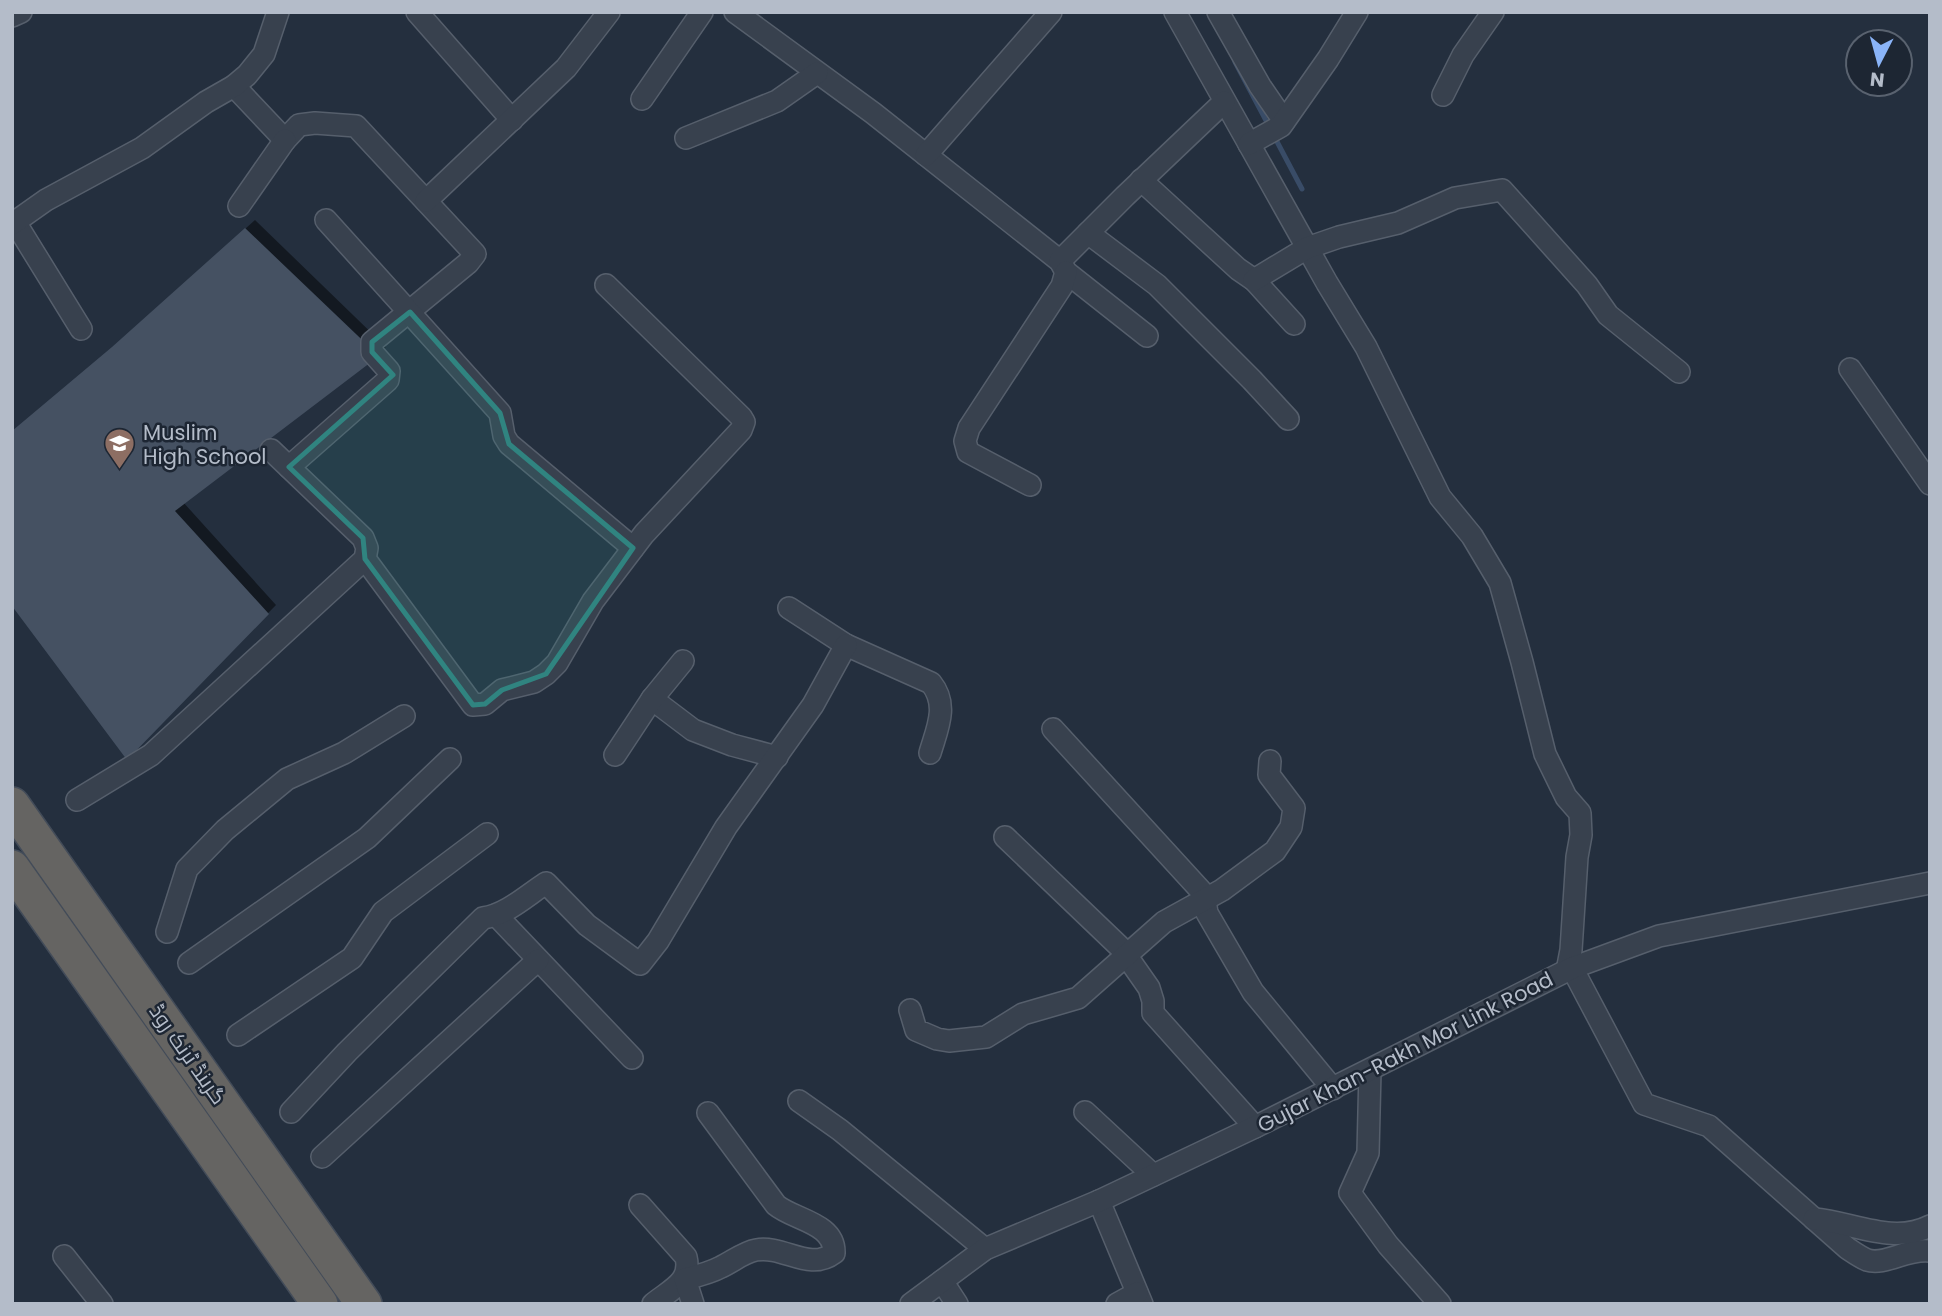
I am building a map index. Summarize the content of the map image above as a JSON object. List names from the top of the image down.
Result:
{
  "streets": {
    "highway": ["گرینڈ ٹرنک روڈ"],
    "street": ["Gujar Khan-Rakh Mor Link Road"]
  },
  "places": {
    "school or university": ["Muslim High School"]
  },
  "north": "bottom"
}
